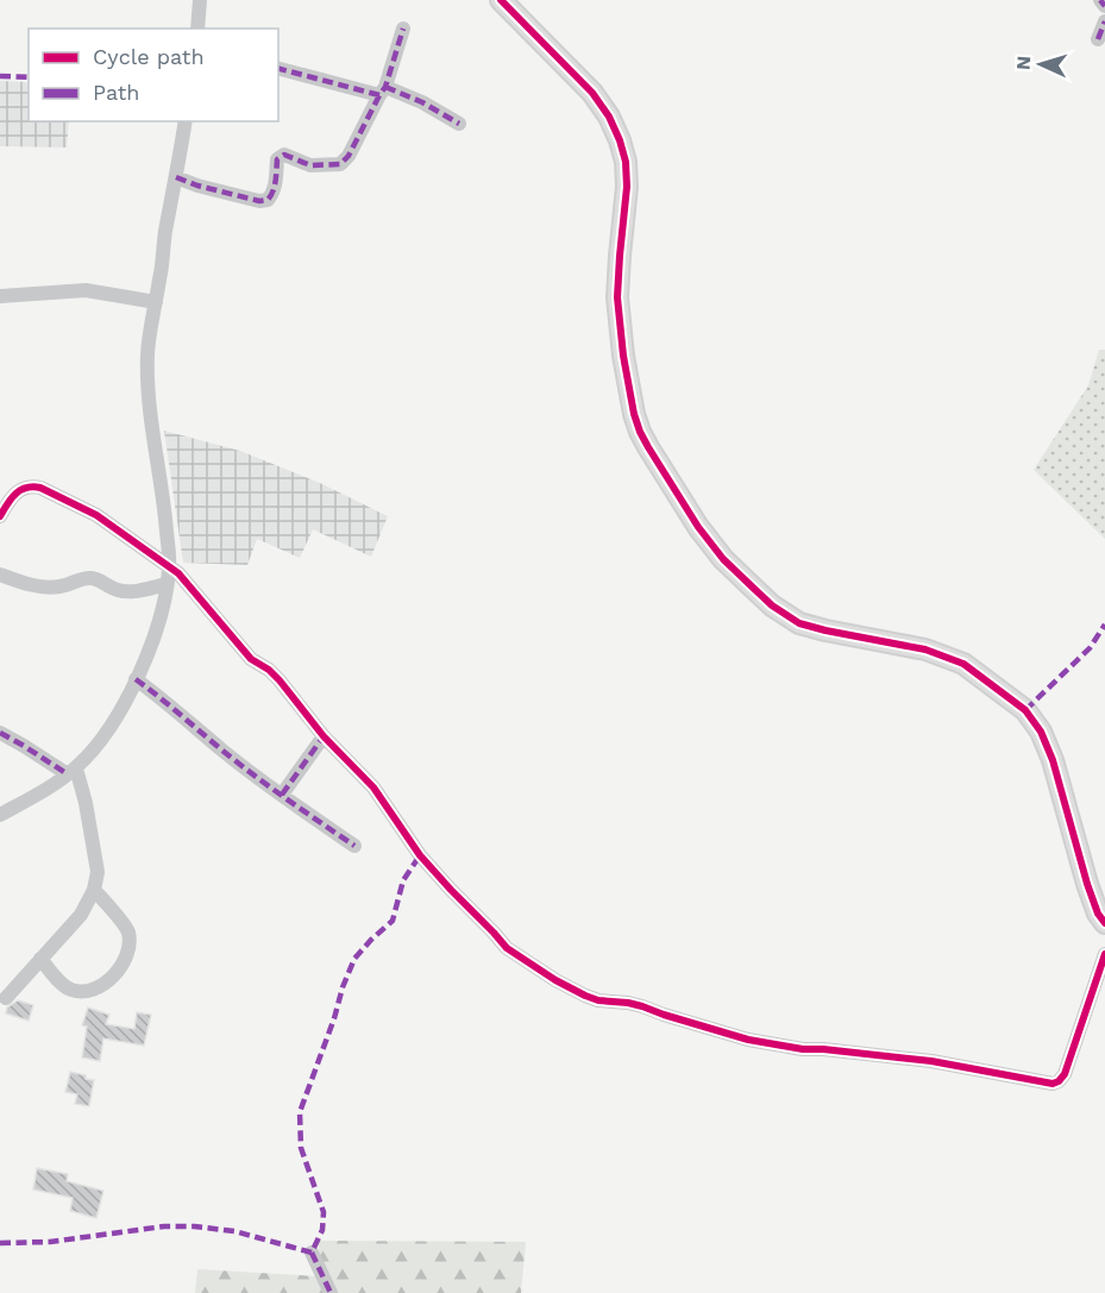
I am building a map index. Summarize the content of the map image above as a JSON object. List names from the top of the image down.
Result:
{
  "legend": ["Cycle path", "Path"],
  "north": "left"
}
